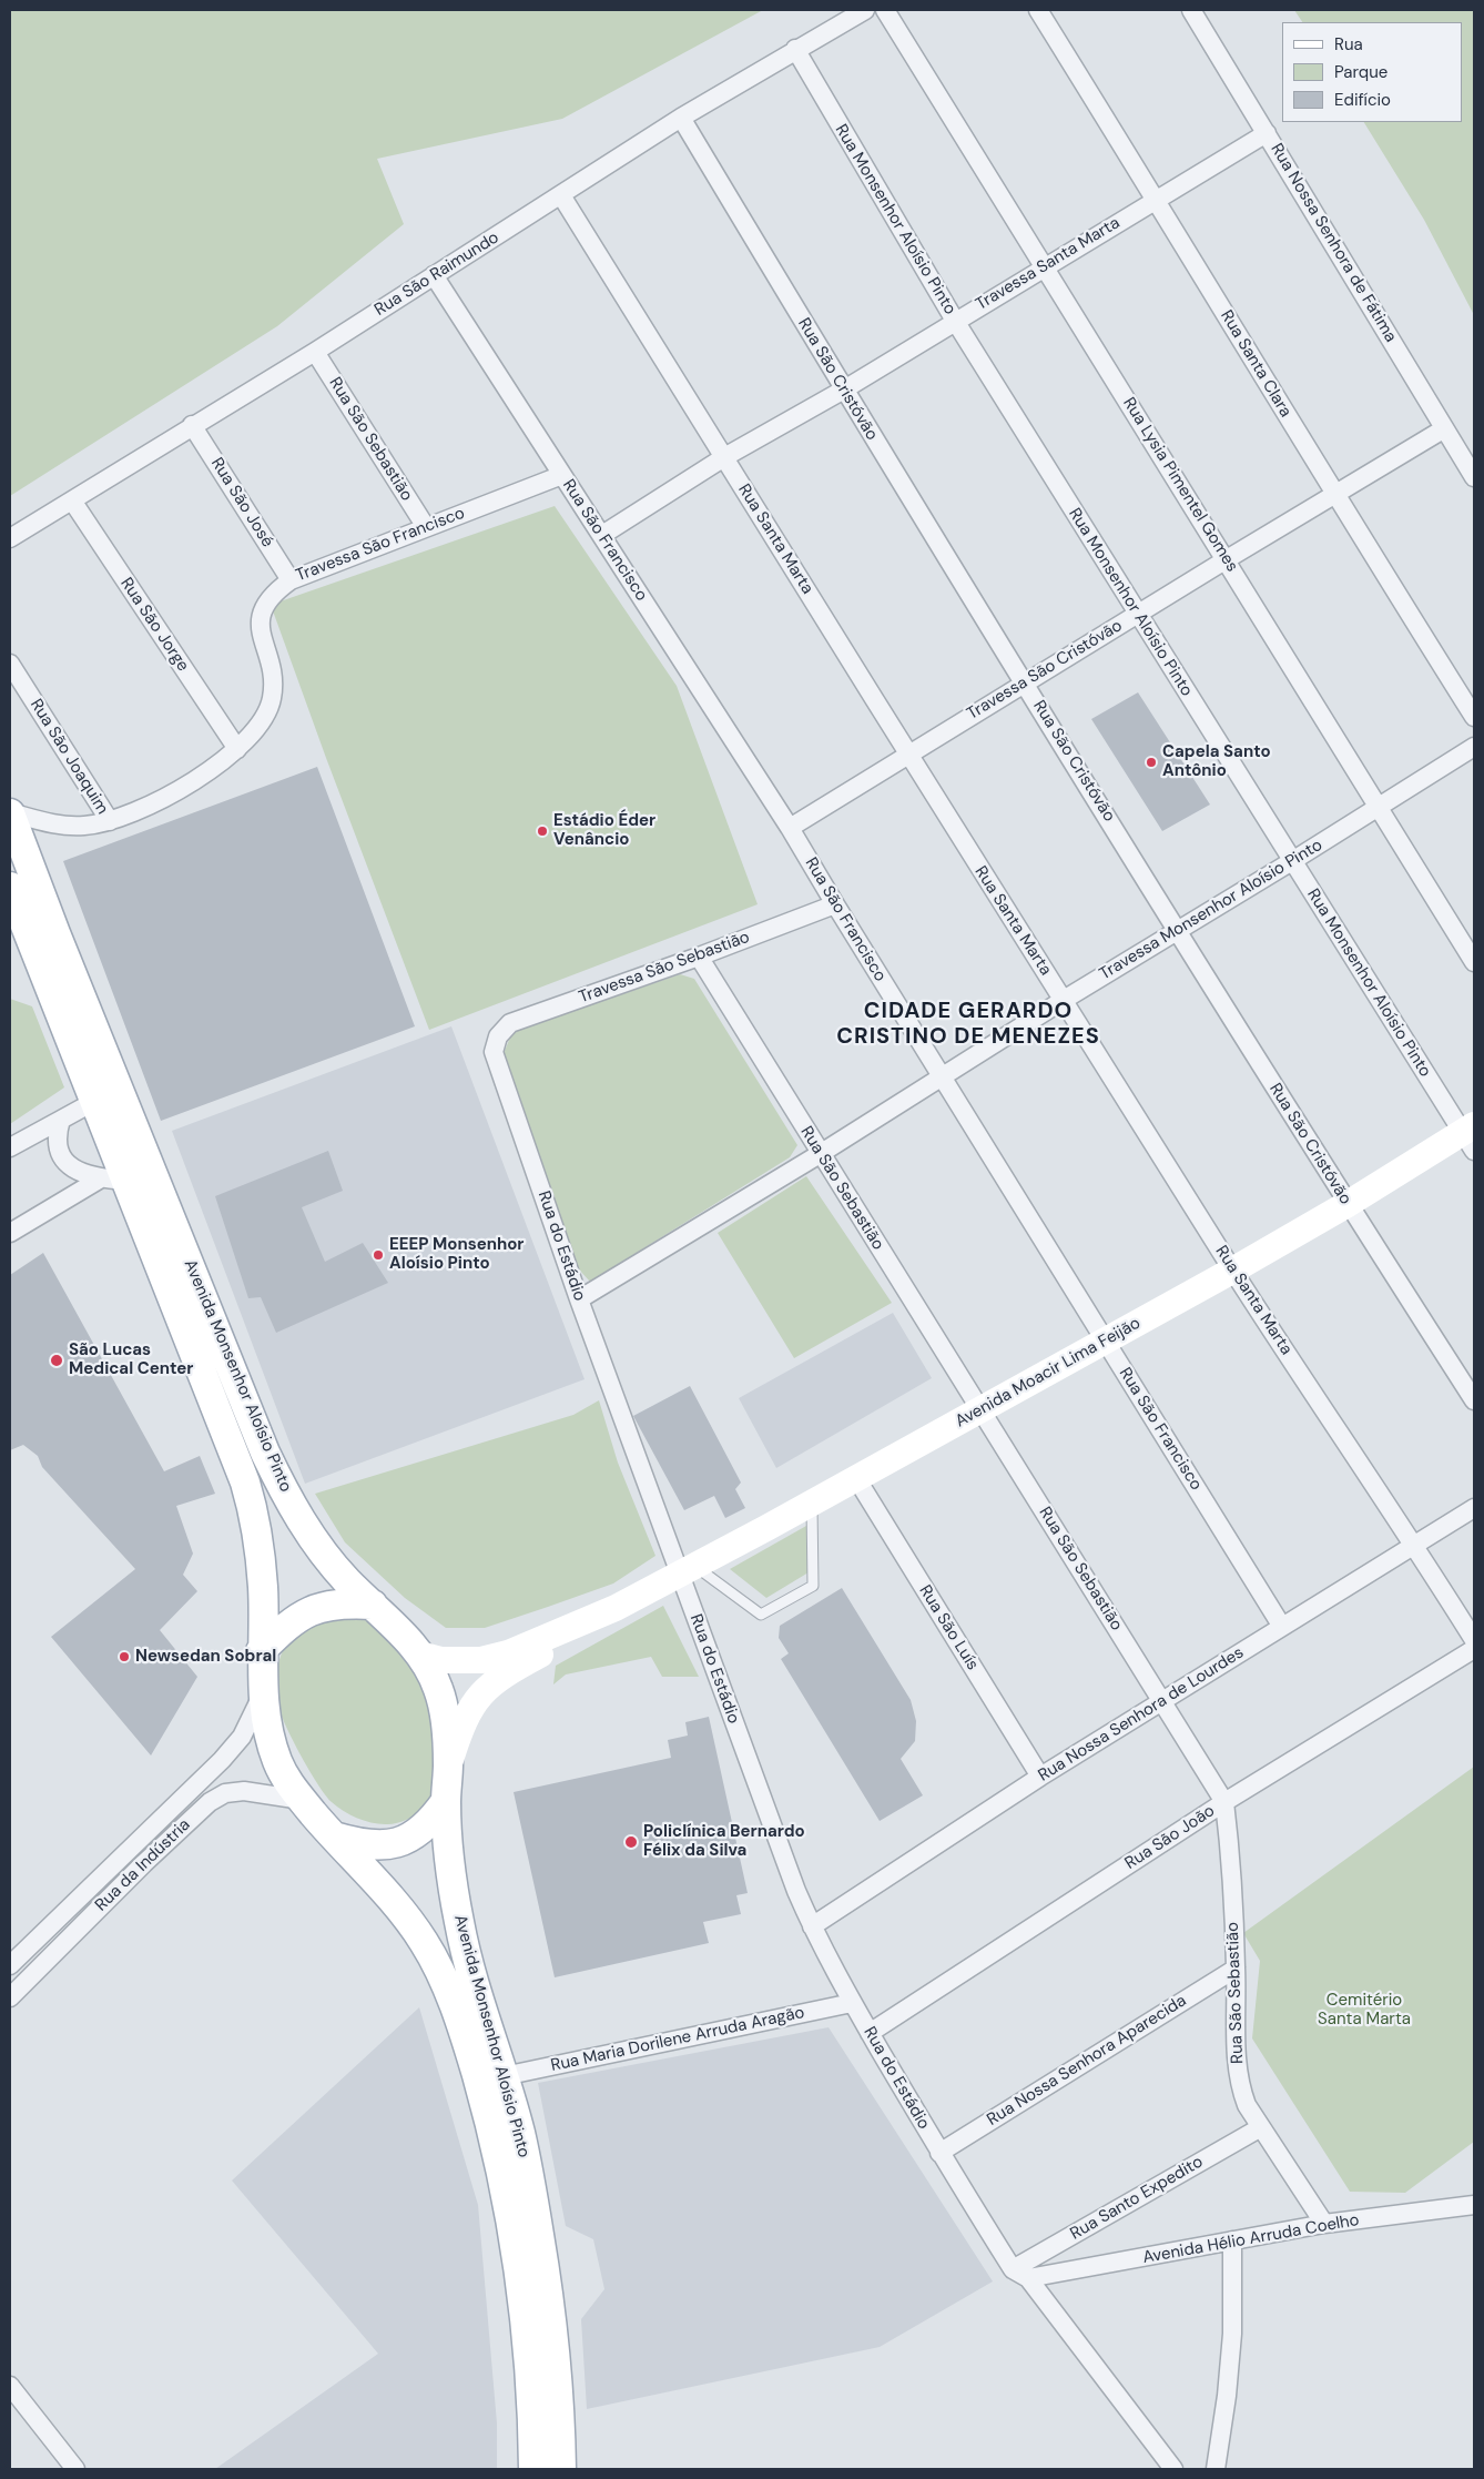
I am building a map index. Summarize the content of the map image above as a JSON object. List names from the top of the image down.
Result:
{
  "streets": {
    "main road": ["Avenida Moacir Lima Feijão", "Avenida Monsenhor Aloísio Pinto"],
    "street": [
      "Rua Monsenhor Aloísio Pinto",
      "Rua Nossa Senhora de Fátima",
      "Travessa Santa Marta",
      "Rua São Raimundo",
      "Rua Santa Clara",
      "Rua São Cristóvão",
      "Rua São Sebastião",
      "Rua Lysia Pimentel Gomes",
      "Rua São José",
      "Rua Santa Marta",
      "Rua São Francisco",
      "Travessa São Francisco",
      "Rua São Jorge",
      "Travessa São Cristóvão",
      "Rua São Joaquim",
      "Travessa Monsenhor Aloísio Pinto",
      "Travessa São Sebastião",
      "Rua do Estádio",
      "Rua São Luís",
      "Rua Nossa Senhora de Lourdes",
      "Rua São João",
      "Rua da Indústria",
      "Rua Maria Dorilene Arruda Aragão",
      "Rua Nossa Senhora Aparecida",
      "Rua Santo Expedito",
      "Avenida Hélio Arruda Coelho"
    ]
  },
  "crossings": [
    ["Rua Monsenhor Aloísio Pinto", "Travessa Santa Marta"],
    ["Rua Monsenhor Aloísio Pinto", "Rua São Raimundo"],
    ["Rua Monsenhor Aloísio Pinto", "Travessa São Cristóvão"],
    ["Rua Monsenhor Aloísio Pinto", "Travessa Monsenhor Aloísio Pinto"],
    ["Rua Monsenhor Aloísio Pinto", "Avenida Moacir Lima Feijão"],
    ["Rua Nossa Senhora de Fátima", "Travessa Santa Marta"],
    ["Rua Nossa Senhora de Fátima", "Travessa São Cristóvão"],
    ["Travessa Santa Marta", "Rua Santa Clara"],
    ["Travessa Santa Marta", "Rua São Cristóvão"],
    ["Travessa Santa Marta", "Rua Lysia Pimentel Gomes"],
    ["Travessa Santa Marta", "Rua Santa Marta"],
    ["Travessa Santa Marta", "Rua São Francisco"],
    ["Rua São Raimundo", "Rua São Cristóvão"],
    ["Rua São Raimundo", "Rua São Sebastião"],
    ["Rua São Raimundo", "Rua São José"],
    ["Rua São Raimundo", "Rua Santa Marta"],
    ["Rua São Raimundo", "Rua São Francisco"],
    ["Rua São Raimundo", "Rua São Jorge"],
    ["Rua Santa Clara", "Travessa São Cristóvão"],
    ["Rua São Cristóvão", "Travessa São Cristóvão"],
    ["Rua São Cristóvão", "Travessa Monsenhor Aloísio Pinto"],
    ["Rua São Cristóvão", "Avenida Moacir Lima Feijão"],
    ["Rua São Sebastião", "Travessa São Francisco"],
    ["Rua São Sebastião", "Travessa Monsenhor Aloísio Pinto"],
    ["Rua São Sebastião", "Travessa São Sebastião"],
    ["Rua São Sebastião", "Avenida Moacir Lima Feijão"],
    ["Rua São Sebastião", "Rua Nossa Senhora de Lourdes"],
    ["Rua São Sebastião", "Rua São João"],
    ["Rua São Sebastião", "Rua Nossa Senhora Aparecida"],
    ["Rua São Sebastião", "Rua Santo Expedito"],
    ["Rua São Sebastião", "Avenida Hélio Arruda Coelho"],
    ["Rua Lysia Pimentel Gomes", "Travessa São Cristóvão"],
    ["Rua Lysia Pimentel Gomes", "Travessa Monsenhor Aloísio Pinto"],
    ["Rua São José", "Travessa São Francisco"],
    ["Rua Santa Marta", "Travessa São Cristóvão"],
    ["Rua Santa Marta", "Travessa Monsenhor Aloísio Pinto"],
    ["Rua Santa Marta", "Avenida Moacir Lima Feijão"],
    ["Rua Santa Marta", "Rua Nossa Senhora de Lourdes"],
    ["Rua São Francisco", "Travessa São Francisco"],
    ["Rua São Francisco", "Travessa São Cristóvão"],
    ["Rua São Francisco", "Travessa Monsenhor Aloísio Pinto"],
    ["Rua São Francisco", "Travessa São Sebastião"],
    ["Rua São Francisco", "Avenida Moacir Lima Feijão"],
    ["Rua São Francisco", "Rua Nossa Senhora de Lourdes"],
    ["Travessa São Francisco", "Rua São Jorge"],
    ["Travessa Monsenhor Aloísio Pinto", "Rua do Estádio"],
    ["Travessa São Sebastião", "Rua do Estádio"],
    ["Rua do Estádio", "Avenida Moacir Lima Feijão"],
    ["Rua do Estádio", "Rua Nossa Senhora de Lourdes"],
    ["Rua do Estádio", "Rua São João"],
    ["Rua do Estádio", "Rua Maria Dorilene Arruda Aragão"],
    ["Rua do Estádio", "Rua Nossa Senhora Aparecida"],
    ["Rua do Estádio", "Rua Santo Expedito"],
    ["Rua do Estádio", "Avenida Hélio Arruda Coelho"],
    ["Avenida Moacir Lima Feijão", "Rua São Luís"],
    ["Avenida Monsenhor Aloísio Pinto", "Rua da Indústria"],
    ["Avenida Monsenhor Aloísio Pinto", "Rua Maria Dorilene Arruda Aragão"],
    ["Rua São Luís", "Rua Nossa Senhora de Lourdes"],
    ["Rua Santo Expedito", "Avenida Hélio Arruda Coelho"]
  ],
  "districts": ["CIDADE GERARDO CRISTINO DE MENEZES"],
  "parks": ["Cemitério Santa Marta"],
  "places": [
    "Capela Santo Antônio",
    "Estádio Éder Venâncio",
    "EEEP Monsenhor Aloísio Pinto",
    "São Lucas Medical Center",
    "Newsedan Sobral",
    "Policlínica Bernardo Félix da Silva"
  ],
  "legend": ["Rua", "Parque", "Edifício"]
}
